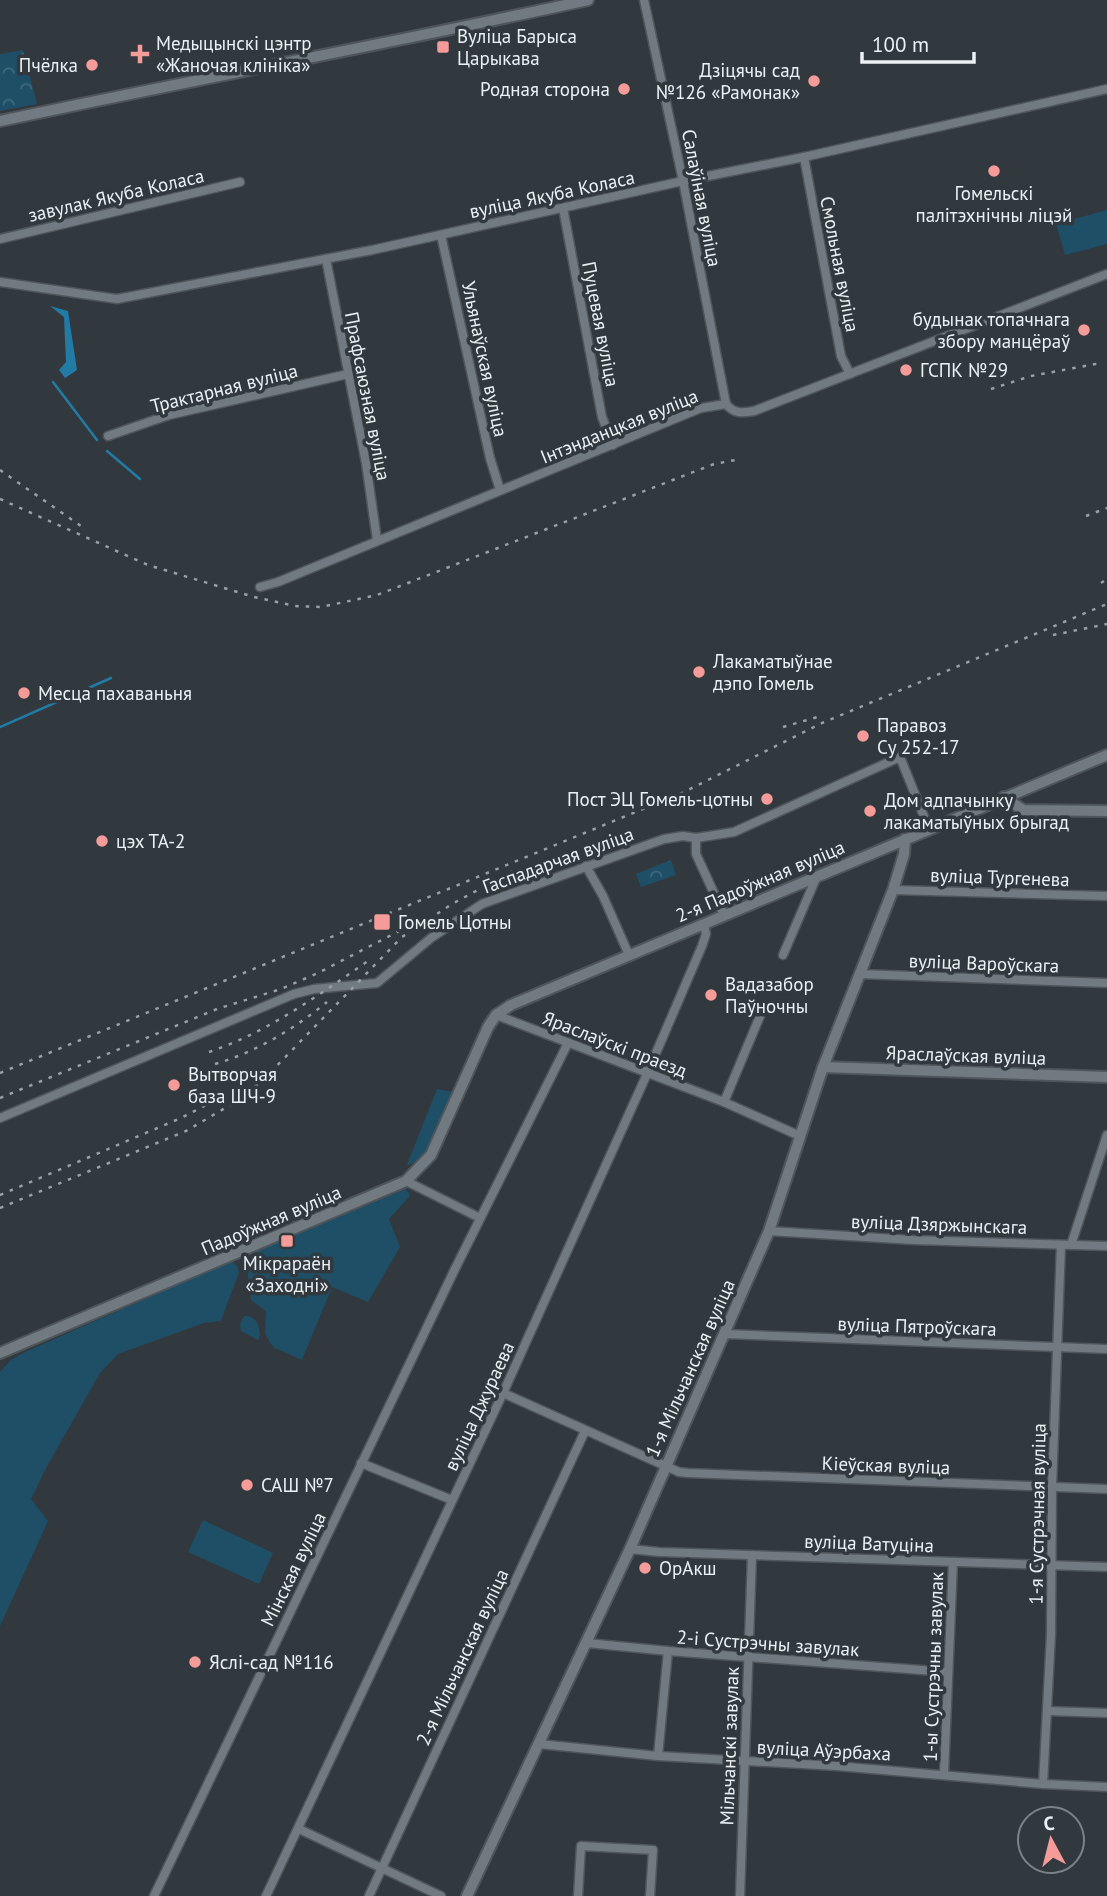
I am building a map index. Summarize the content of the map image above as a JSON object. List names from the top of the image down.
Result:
{
  "streets": {
    "main road": [
      "2-я Падоўжная вуліца",
      "Яраслаўская вуліца",
      "Падоўжная вуліца",
      "1-я Мільчанская вуліца"
    ],
    "street": [
      "вуліца Якуба Коласа",
      "завулак Якуба Коласа",
      "Салаўіная вуліца",
      "Смольная вуліца",
      "Пуцевая вуліца",
      "Ульянаўская вуліца",
      "Трактарная вуліца",
      "Прафсаюзная вуліца",
      "Інтэнданцкая вуліца",
      "Гаспадарчая вуліца",
      "вуліца Тургенева",
      "вуліца Вароўскага",
      "Яраслаўскі праезд",
      "вуліца Дзяржынскага",
      "вуліца Пятроўскага",
      "вуліца Джураева",
      "Кіеўская вуліца",
      "1-я Сустрэчная вуліца",
      "вуліца Ватуціна",
      "Мінская вуліца",
      "2-і Сустрэчны завулак",
      "2-я Мільчанская вуліца",
      "1-ы Сустрэчны завулак",
      "Мільчанскі завулак",
      "вуліца Аўэрбаха"
    ]
  },
  "crossings": [
    ["вуліца Якуба Коласа", "Салаўіная вуліца"],
    ["вуліца Якуба Коласа", "Смольная вуліца"],
    ["вуліца Якуба Коласа", "Пуцевая вуліца"],
    ["вуліца Якуба Коласа", "Ульянаўская вуліца"],
    ["вуліца Якуба Коласа", "Прафсаюзная вуліца"],
    ["Салаўіная вуліца", "Інтэнданцкая вуліца"],
    ["Смольная вуліца", "Інтэнданцкая вуліца"],
    ["Пуцевая вуліца", "Інтэнданцкая вуліца"],
    ["Ульянаўская вуліца", "Інтэнданцкая вуліца"],
    ["Трактарная вуліца", "Прафсаюзная вуліца"],
    ["Прафсаюзная вуліца", "Інтэнданцкая вуліца"],
    ["Гаспадарчая вуліца", "2-я Падоўжная вуліца"],
    ["вуліца Тургенева", "1-я Мільчанская вуліца"],
    ["2-я Падоўжная вуліца", "Яраслаўскі праезд"],
    ["2-я Падоўжная вуліца", "Падоўжная вуліца"],
    ["2-я Падоўжная вуліца", "1-я Мільчанская вуліца"],
    ["2-я Падоўжная вуліца", "вуліца Джураева"],
    ["вуліца Вароўскага", "1-я Мільчанская вуліца"],
    ["Яраслаўскі праезд", "Падоўжная вуліца"],
    ["Яраслаўскі праезд", "1-я Мільчанская вуліца"],
    ["Яраслаўскі праезд", "вуліца Джураева"],
    ["Яраслаўскі праезд", "Мінская вуліца"],
    ["Яраслаўская вуліца", "1-я Мільчанская вуліца"],
    ["вуліца Дзяржынскага", "1-я Мільчанская вуліца"],
    ["вуліца Дзяржынскага", "1-я Сустрэчная вуліца"],
    ["вуліца Пятроўскага", "1-я Мільчанская вуліца"],
    ["вуліца Пятроўскага", "1-я Сустрэчная вуліца"],
    ["1-я Мільчанская вуліца", "Кіеўская вуліца"],
    ["1-я Мільчанская вуліца", "вуліца Ватуціна"],
    ["1-я Мільчанская вуліца", "2-і Сустрэчны завулак"],
    ["1-я Мільчанская вуліца", "вуліца Аўэрбаха"],
    ["вуліца Джураева", "Кіеўская вуліца"],
    ["Кіеўская вуліца", "1-я Сустрэчная вуліца"],
    ["Кіеўская вуліца", "2-я Мільчанская вуліца"],
    ["1-я Сустрэчная вуліца", "вуліца Ватуціна"],
    ["1-я Сустрэчная вуліца", "вуліца Аўэрбаха"],
    ["вуліца Ватуціна", "1-ы Сустрэчны завулак"],
    ["вуліца Ватуціна", "Мільчанскі завулак"],
    ["2-і Сустрэчны завулак", "1-ы Сустрэчны завулак"],
    ["2-і Сустрэчны завулак", "Мільчанскі завулак"],
    ["1-ы Сустрэчны завулак", "вуліца Аўэрбаха"],
    ["Мільчанскі завулак", "вуліца Аўэрбаха"]
  ],
  "places": {
    "transit": ["Вуліца Барыса Царыкава", "Гомель Цотны", "Мікрараён «Заходні»"],
    "health": ["Медыцынскі цэнтр «Жаночая клініка»"],
    "other": [
      "Пчёлка",
      "Дзіцячы сад №126 «Рамонак»",
      "Родная сторона",
      "Гомельскі палітэхнічны ліцэй",
      "будынак топачнага збору манцёраў",
      "ГСПК №29",
      "Лакаматыўнае дэпо Гомель",
      "Месца пахаваньня",
      "Паравоз Су 252-17",
      "Пост ЭЦ Гомель-цотны",
      "Дом адпачынку лакаматыўных брыгад",
      "цэх ТА-2",
      "Вадазабор Паўночны",
      "Вытворчая база ШЧ-9",
      "САШ №7",
      "ОрАкш",
      "Яслі-сад №116"
    ]
  },
  "scale_bar": "100 m",
  "north": "top"
}
